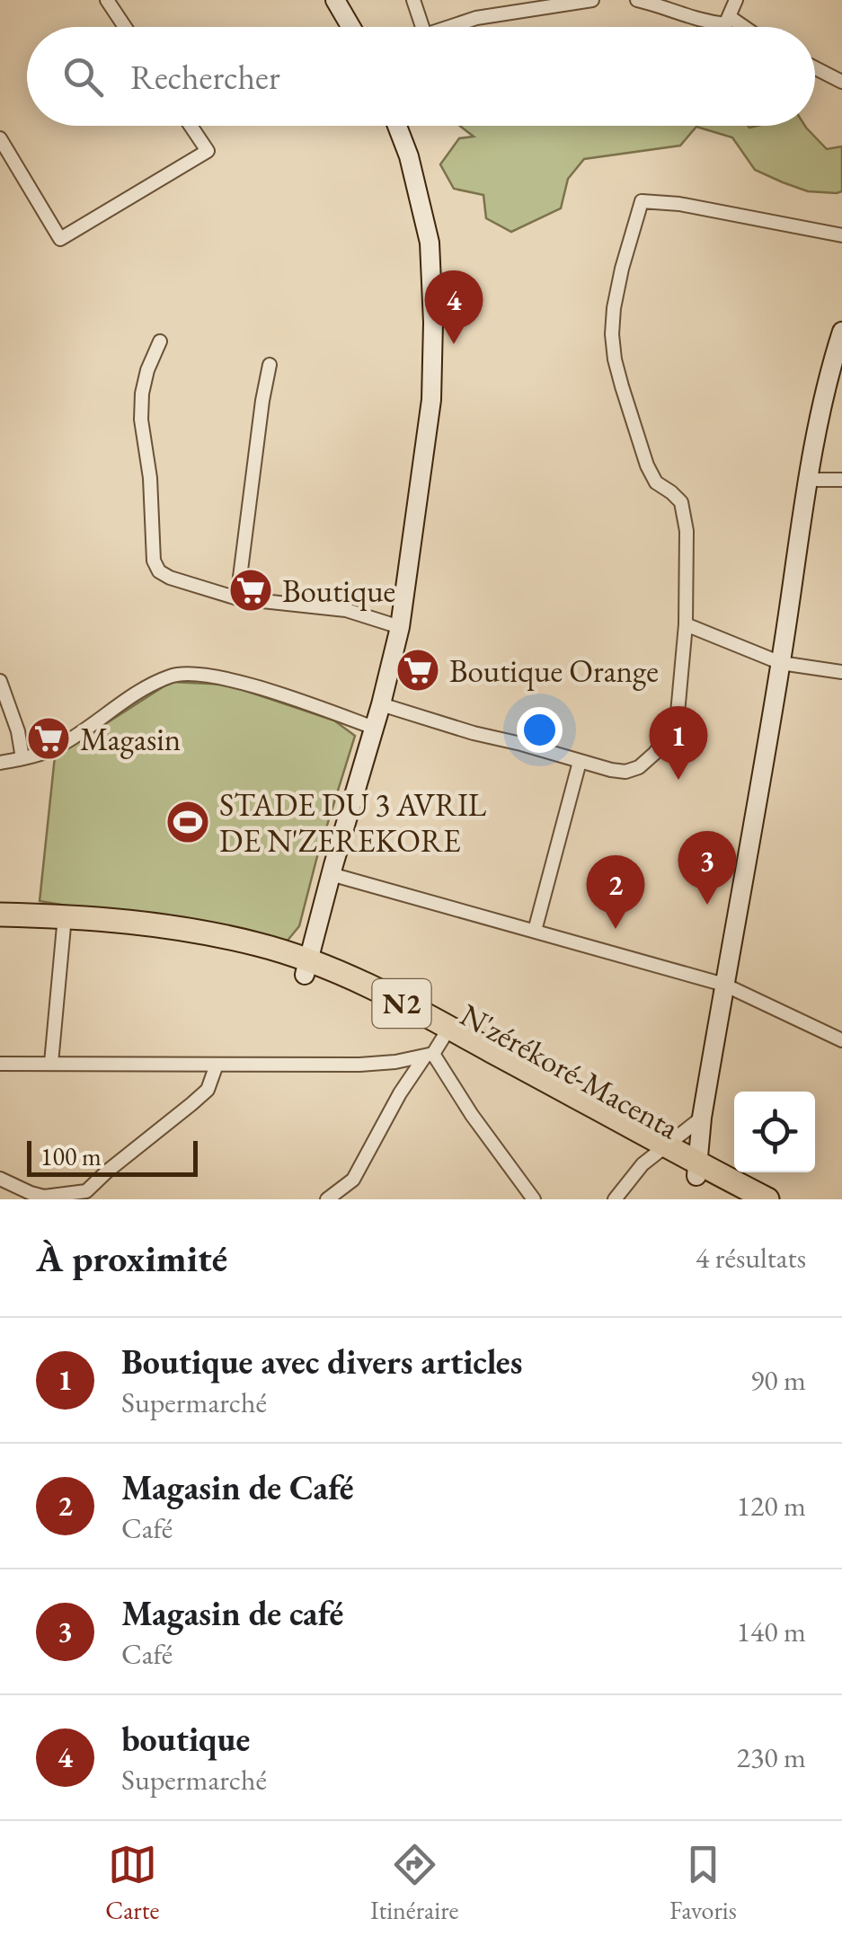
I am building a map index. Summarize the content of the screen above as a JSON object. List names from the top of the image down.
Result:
{
  "streets": {
    "highway": ["N2", "N'zérékoré-Macenta"]
  },
  "crossings": [
    ["N2", "N'zérékoré-Macenta"]
  ],
  "places": {
    "supermarket": ["Boutique", "Boutique Orange", "Magasin"],
    "sports": ["STADE DU 3 AVRIL DE N'ZEREKORE"]
  },
  "scale_bar": "100 m",
  "page": {
    "search": "Rechercher",
    "pins": [
      "4",
      "1",
      "3",
      "2"
    ],
    "scale": "100 m",
    "heading": ["À proximité", "4 résultats"],
    "list": [
      {
        "mark": "1",
        "name": "Boutique avec divers articles",
        "note": "Supermarché",
        "value": "90 m"
      },
      {
        "mark": "2",
        "name": "Magasin de Café",
        "note": "Café",
        "value": "120 m"
      },
      {
        "mark": "3",
        "name": "Magasin de café",
        "note": "Café",
        "value": "140 m"
      },
      {
        "mark": "4",
        "name": "boutique",
        "note": "Supermarché",
        "value": "230 m"
      }
    ],
    "nav": ["Carte", "Itinéraire", "Favoris"]
  }
}
